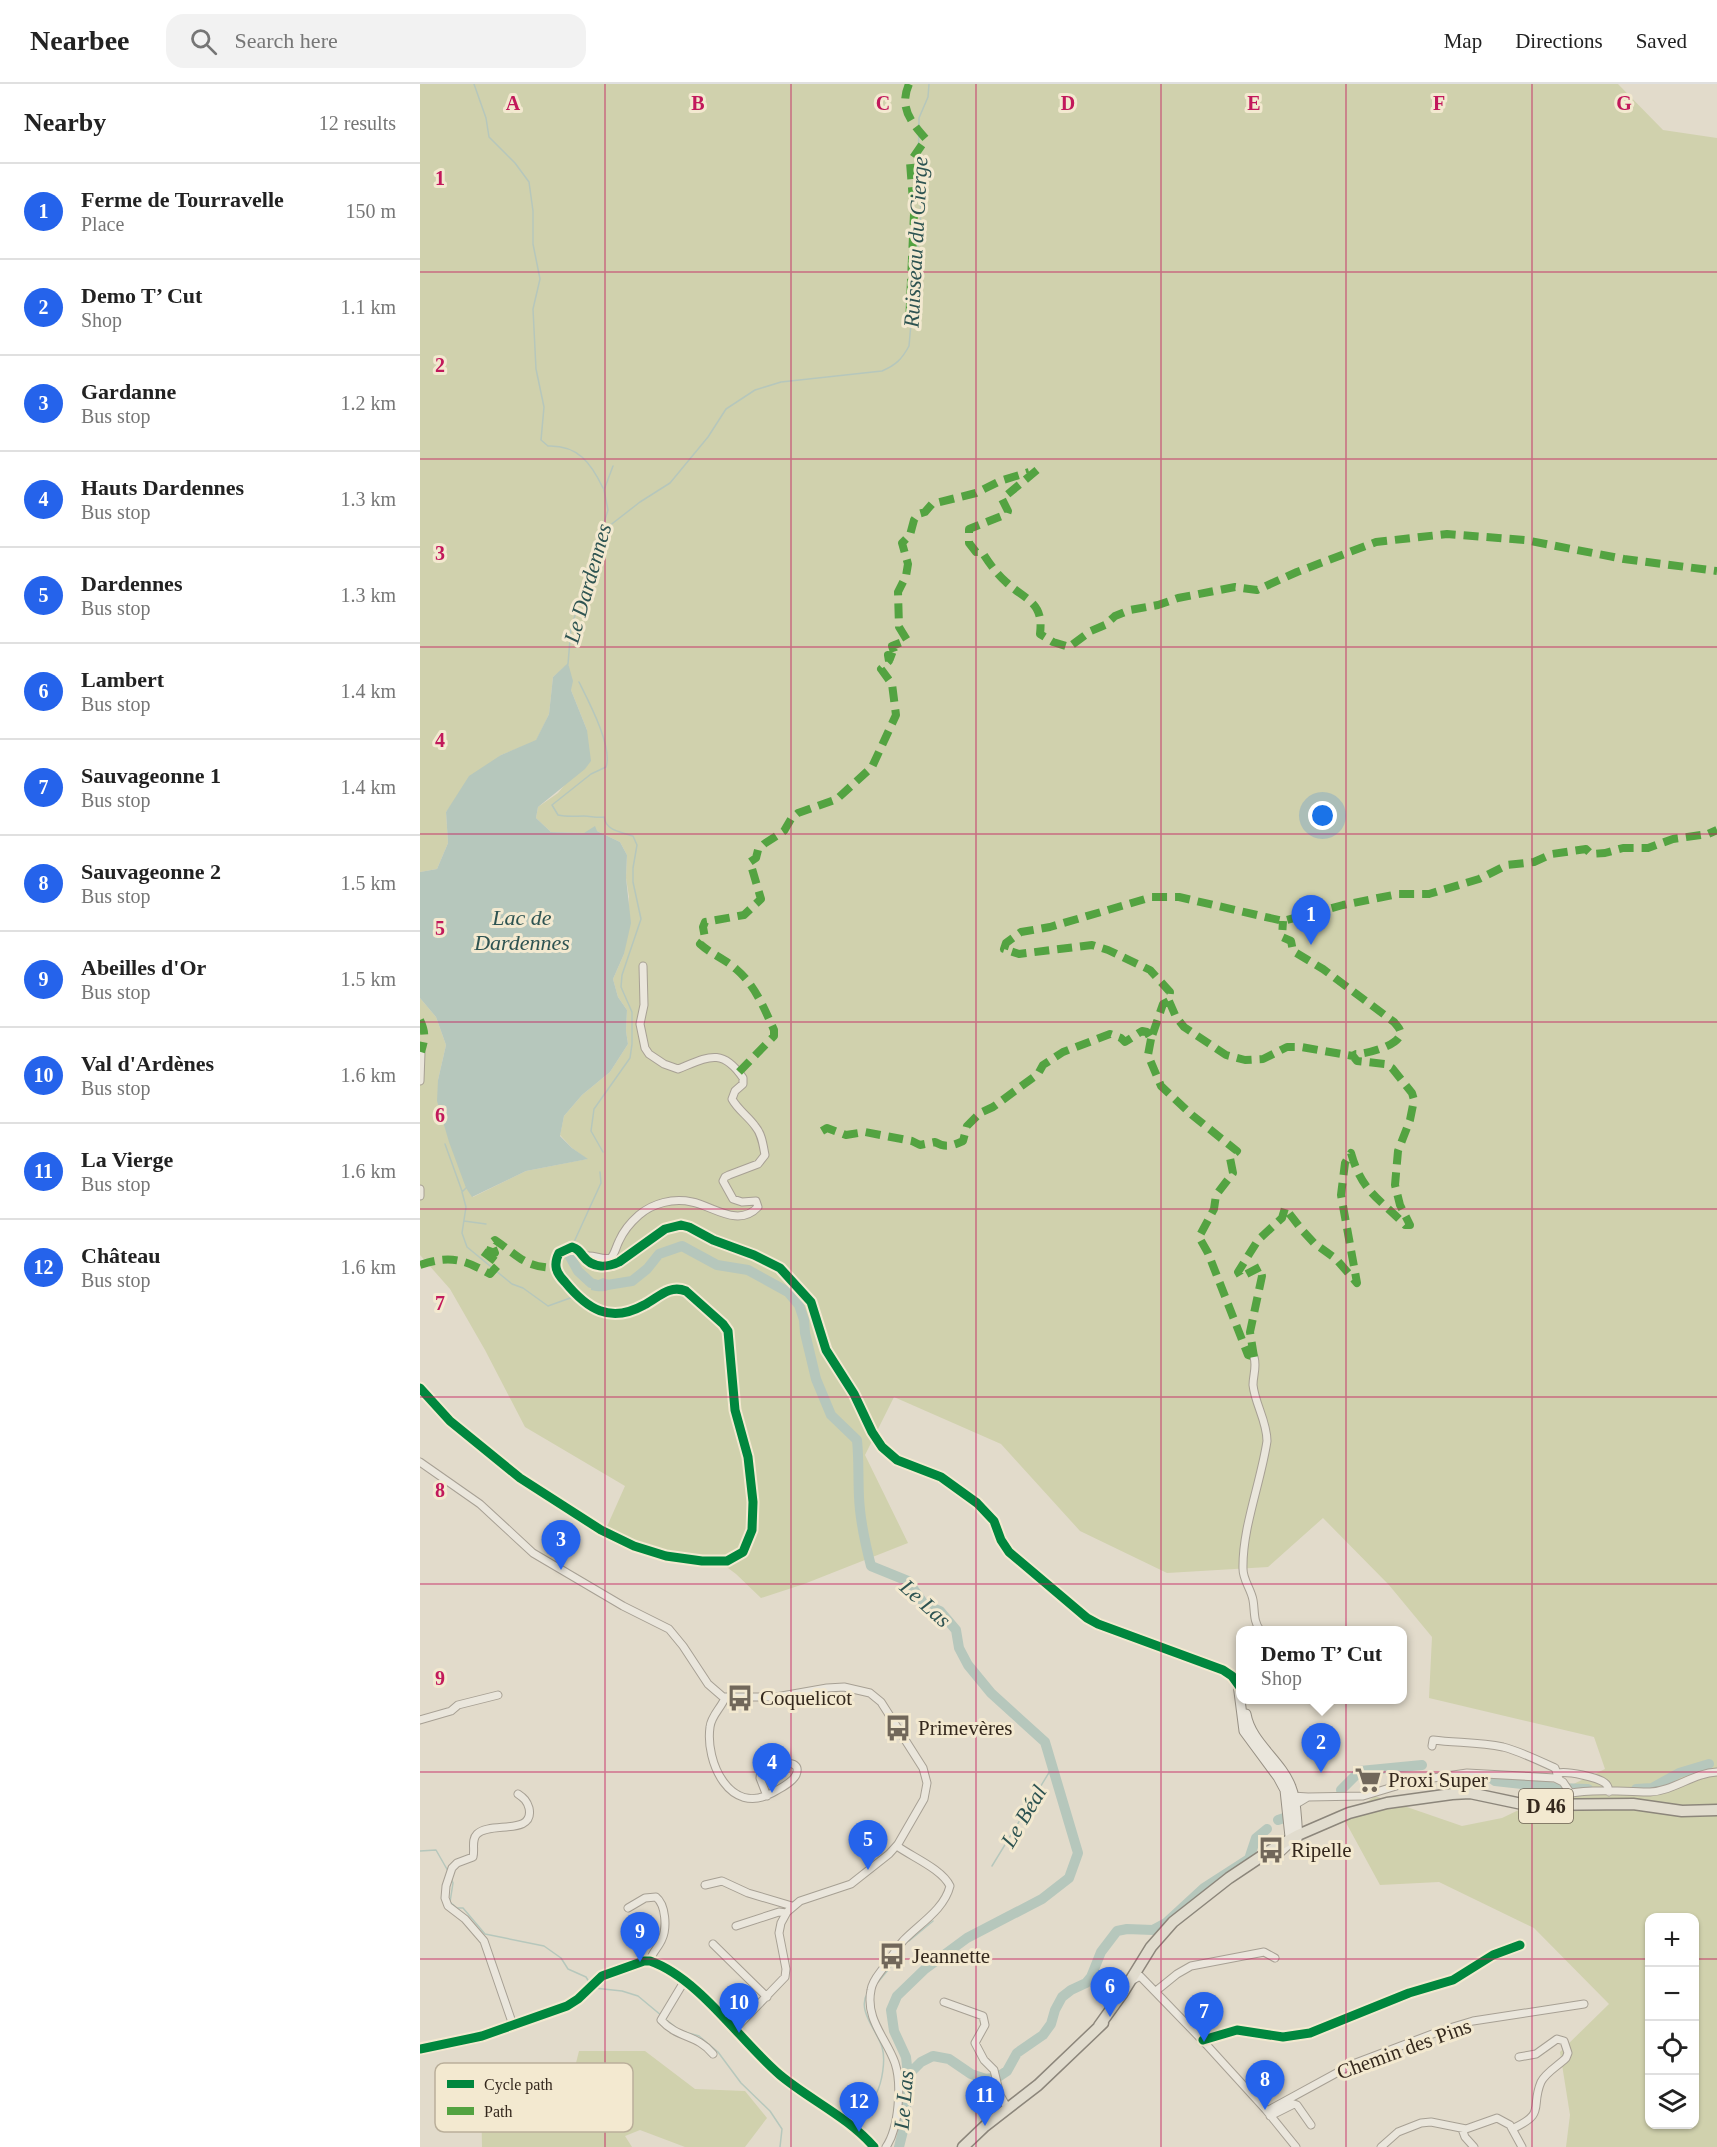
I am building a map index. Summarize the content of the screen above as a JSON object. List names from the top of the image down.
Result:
{
  "streets": {
    "main road": ["D 46"],
    "street": ["Chemin des Pins"]
  },
  "water": [
    "Ruisseau du Cierge",
    "Le Dardennes",
    "Lac de Dardennes",
    "Le Las",
    "Le Béal"
  ],
  "places": {
    "bus stop": [
      "Coquelicot",
      "Primevères",
      "Ripelle",
      "Jeannette"
    ],
    "supermarket": ["Proxi Super"]
  },
  "legend": ["Cycle path", "Path"],
  "page": {
    "header": "Nearbee",
    "search": "Search here",
    "nav": ["Map", "Directions", "Saved"],
    "heading": ["Nearby", "12 results"],
    "list": [
      {
        "mark": "1",
        "name": "Ferme de Tourravelle",
        "note": "Place",
        "value": "150 m"
      },
      {
        "mark": "2",
        "name": "Demo T’ Cut",
        "note": "Shop",
        "value": "1.1 km"
      },
      {
        "mark": "3",
        "name": "Gardanne",
        "note": "Bus stop",
        "value": "1.2 km"
      },
      {
        "mark": "4",
        "name": "Hauts Dardennes",
        "note": "Bus stop",
        "value": "1.3 km"
      },
      {
        "mark": "5",
        "name": "Dardennes",
        "note": "Bus stop",
        "value": "1.3 km"
      },
      {
        "mark": "6",
        "name": "Lambert",
        "note": "Bus stop",
        "value": "1.4 km"
      },
      {
        "mark": "7",
        "name": "Sauvageonne 1",
        "note": "Bus stop",
        "value": "1.4 km"
      },
      {
        "mark": "8",
        "name": "Sauvageonne 2",
        "note": "Bus stop",
        "value": "1.5 km"
      },
      {
        "mark": "9",
        "name": "Abeilles d'Or",
        "note": "Bus stop",
        "value": "1.5 km"
      },
      {
        "mark": "10",
        "name": "Val d'Ardènes",
        "note": "Bus stop",
        "value": "1.6 km"
      },
      {
        "mark": "11",
        "name": "La Vierge",
        "note": "Bus stop",
        "value": "1.6 km"
      },
      {
        "mark": "12",
        "name": "Château",
        "note": "Bus stop",
        "value": "1.6 km"
      }
    ],
    "pins": [
      "1",
      "3",
      "2",
      "4",
      "5",
      "9",
      "6",
      "10",
      "7",
      "8",
      "11",
      "12"
    ],
    "popup": ["Demo T’ Cut", "Shop"],
    "map_buttons": ["+", "−"]
  },
  "grid": {
    "columns": [
      "A",
      "B",
      "C",
      "D",
      "E",
      "F",
      "G"
    ],
    "rows": [
      "1",
      "2",
      "3",
      "4",
      "5",
      "6",
      "7",
      "8",
      "9"
    ]
  }
}
